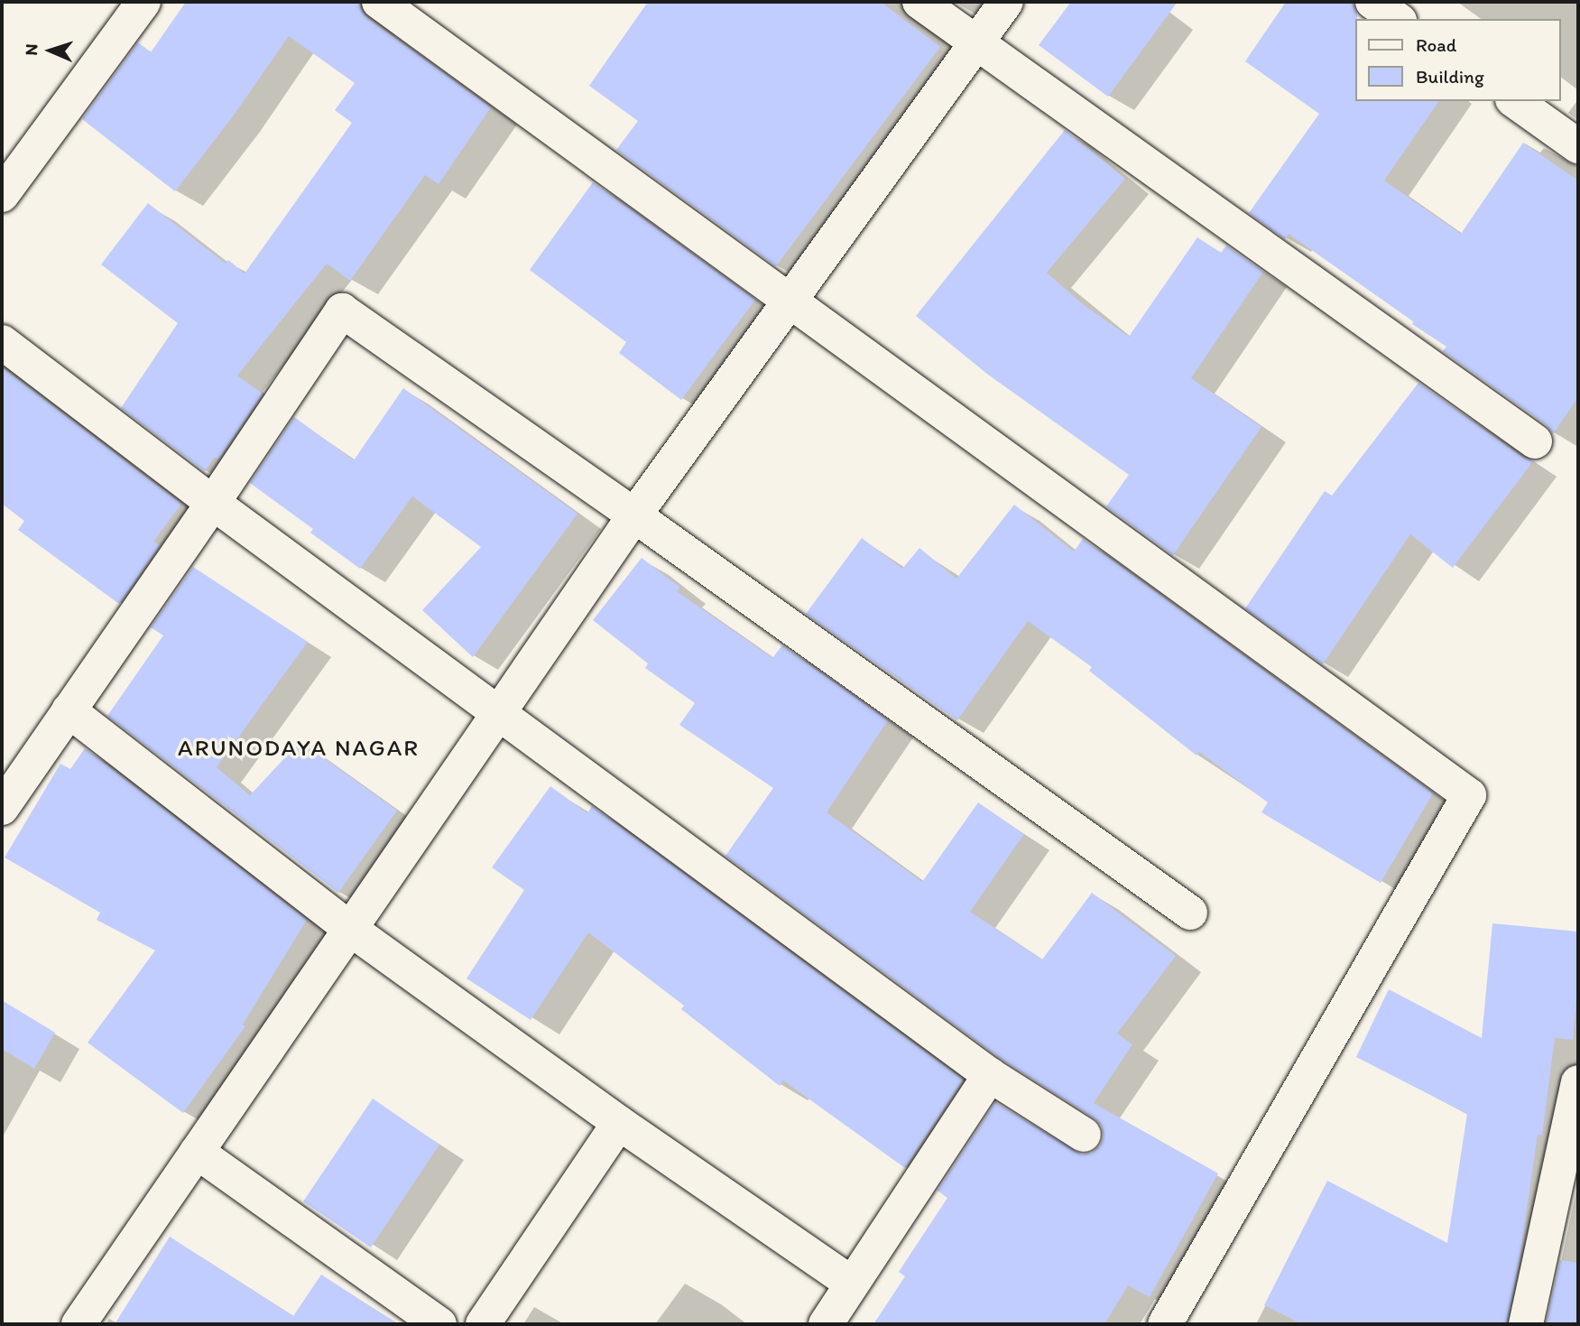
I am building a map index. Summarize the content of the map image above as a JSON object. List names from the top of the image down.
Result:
{
  "districts": ["ARUNODAYA NAGAR"],
  "legend": ["Road", "Building"],
  "north": "left"
}
